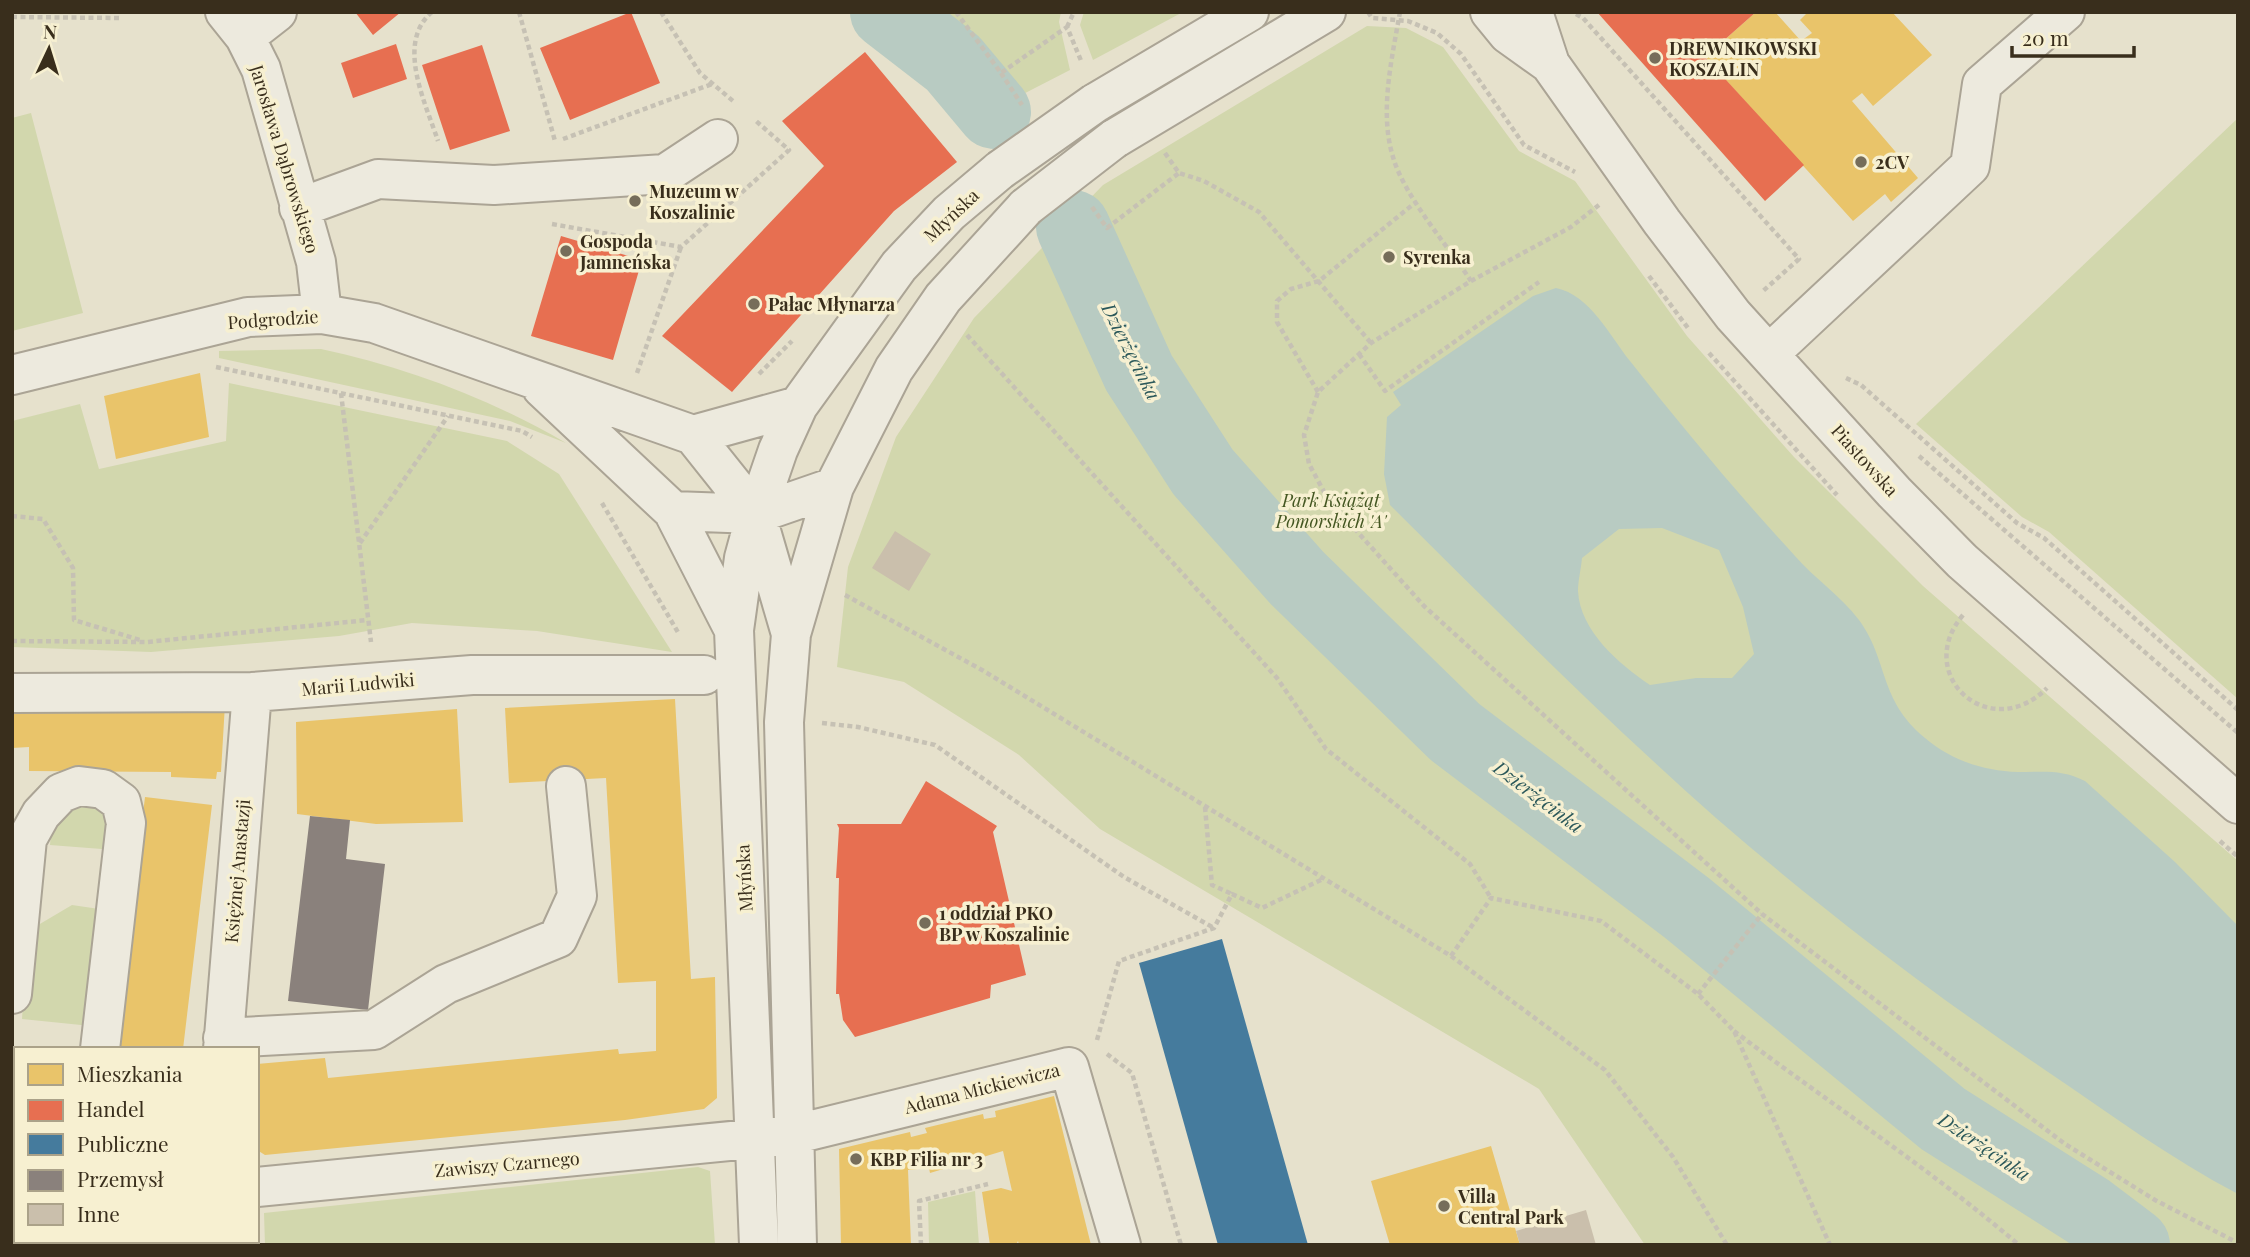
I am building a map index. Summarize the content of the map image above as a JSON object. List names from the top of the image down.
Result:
{
  "streets": {
    "street": [
      "Jarosława Dąbrowskiego",
      "Młyńska",
      "Podgrodzie",
      "Piastowska",
      "Marii Ludwiki",
      "Księżnej Anastazji",
      "Adama Mickiewicza",
      "Zawiszy Czarnego"
    ]
  },
  "crossings": [
    ["Jarosława Dąbrowskiego", "Podgrodzie"],
    ["Młyńska", "Podgrodzie"],
    ["Młyńska", "Adama Mickiewicza"],
    ["Młyńska", "Zawiszy Czarnego"],
    ["Marii Ludwiki", "Księżnej Anastazji"],
    ["Adama Mickiewicza", "Zawiszy Czarnego"]
  ],
  "water": ["Dzierżęcinka"],
  "parks": ["Park Książąt Pomorskich 'A'"],
  "places": [
    "DREWNIKOWSKI KOSZALIN",
    "2CV",
    "Muzeum w Koszalinie",
    "Gospoda Jamneńska",
    "Syrenka",
    "Pałac Młynarza",
    "1 oddział PKO BP w Koszalinie",
    "KBP Filia nr 3",
    "Villa Central Park"
  ],
  "legend": [
    "Mieszkania",
    "Handel",
    "Publiczne",
    "Przemysł",
    "Inne"
  ],
  "scale_bar": "20 m",
  "north": "top"
}
